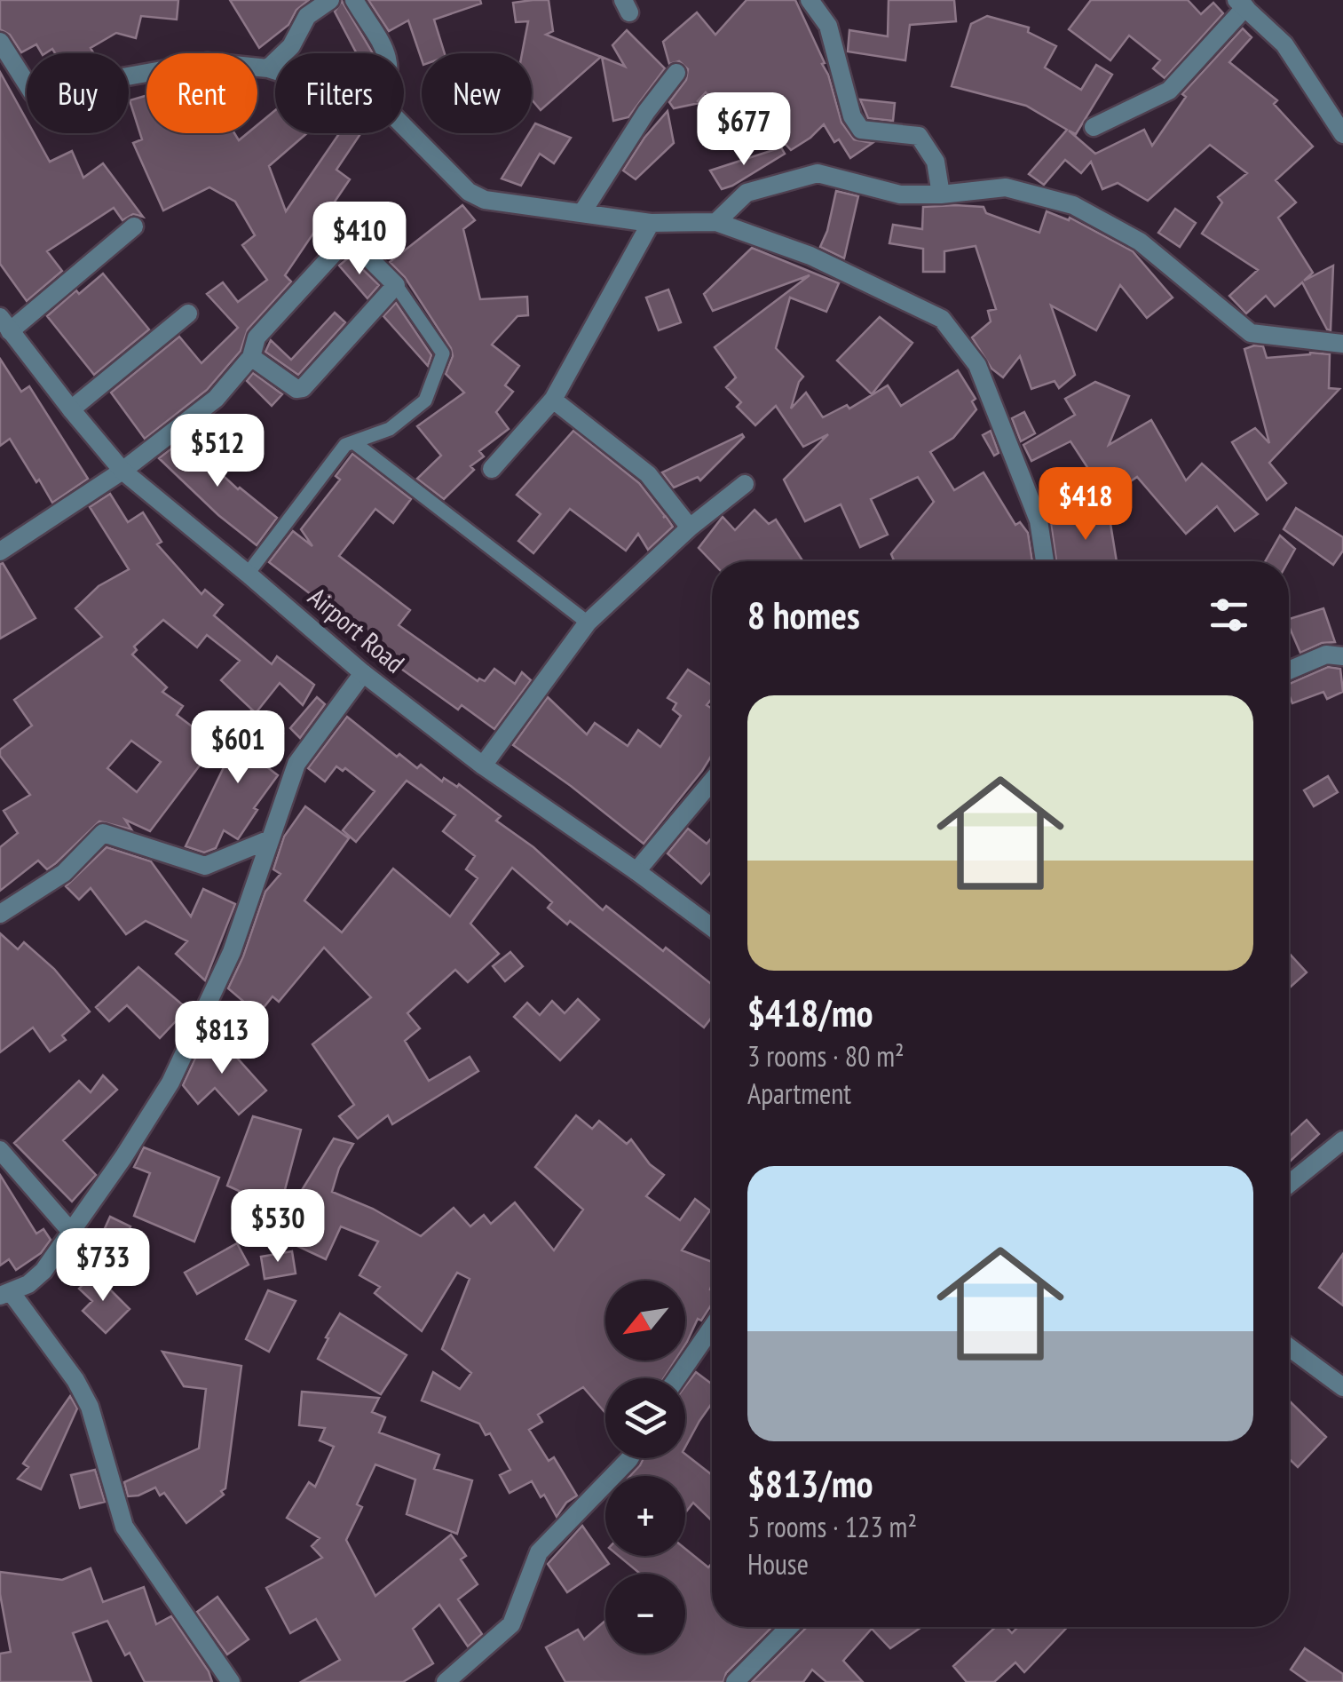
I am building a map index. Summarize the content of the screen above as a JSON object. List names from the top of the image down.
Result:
{
  "streets": {
    "street": ["Airport Road"]
  },
  "north": "bottom left",
  "page": {
    "chip": [
      "Buy",
      "Rent",
      "Filters",
      "New"
    ],
    "price": [
      "$677",
      "$410",
      "$512",
      "$418",
      "$601",
      "$813",
      "$530",
      "$733"
    ],
    "heading": "8 homes",
    "list": [
      {
        "name": "$418/mo",
        "note": "3 rooms · 80 m² · Apartment"
      },
      {
        "name": "$813/mo",
        "note": "5 rooms · 123 m² · House"
      }
    ],
    "map_buttons": ["+", "−"]
  }
}
